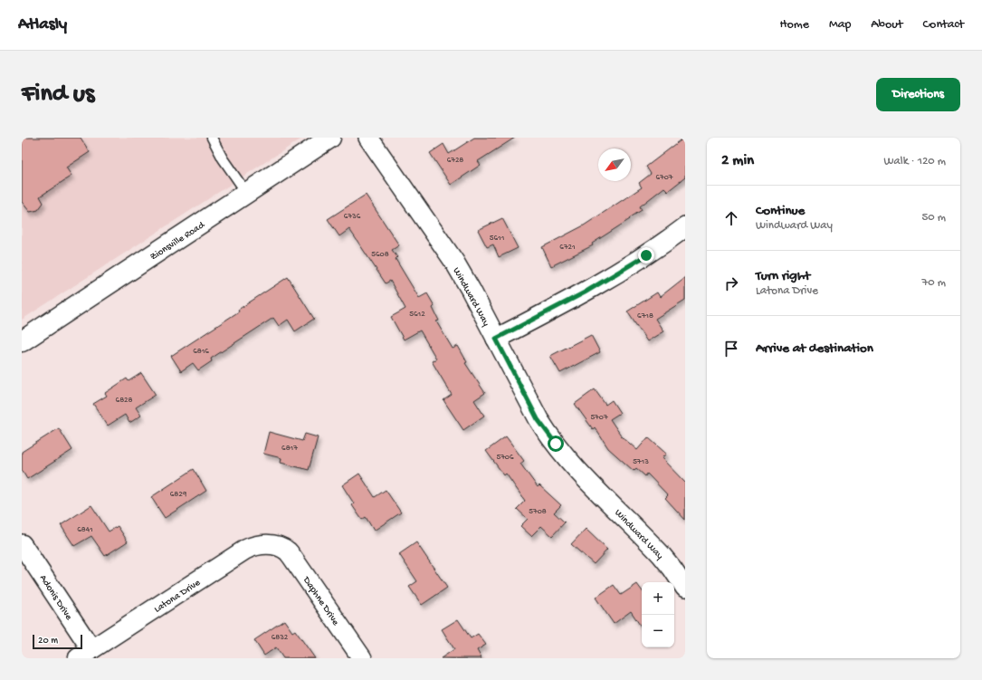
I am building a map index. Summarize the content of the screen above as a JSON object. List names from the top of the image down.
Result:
{
  "streets": {
    "street": [
      "Zionsville Road",
      "Windward Way",
      "Latona Drive",
      "Adonis Drive",
      "Daphne Drive"
    ]
  },
  "crossings": [
    ["Latona Drive", "Adonis Drive"],
    ["Latona Drive", "Daphne Drive"]
  ],
  "house_numbers": [
    "6728",
    "6707",
    "6736",
    "5611",
    "6721",
    "5608",
    "5612",
    "6718",
    "6816",
    "6828",
    "5707",
    "6817",
    "5706",
    "5713",
    "6829",
    "5708",
    "6841",
    "6832"
  ],
  "scale_bar": "20 m",
  "north": "bottom left",
  "page": {
    "header": "Atlasly",
    "nav": [
      "Home",
      "Map",
      "About",
      "Contact"
    ],
    "buttons": "Directions",
    "title": "Find us",
    "heading": ["2 min", "Walk · 120 m"],
    "list": [
      ["Continue", "Windward Way", "50 m"],
      ["Turn right", "Latona Drive", "70 m"],
      "Arrive at destination"
    ],
    "map_buttons": ["+", "−"],
    "scale": "20 m"
  }
}
